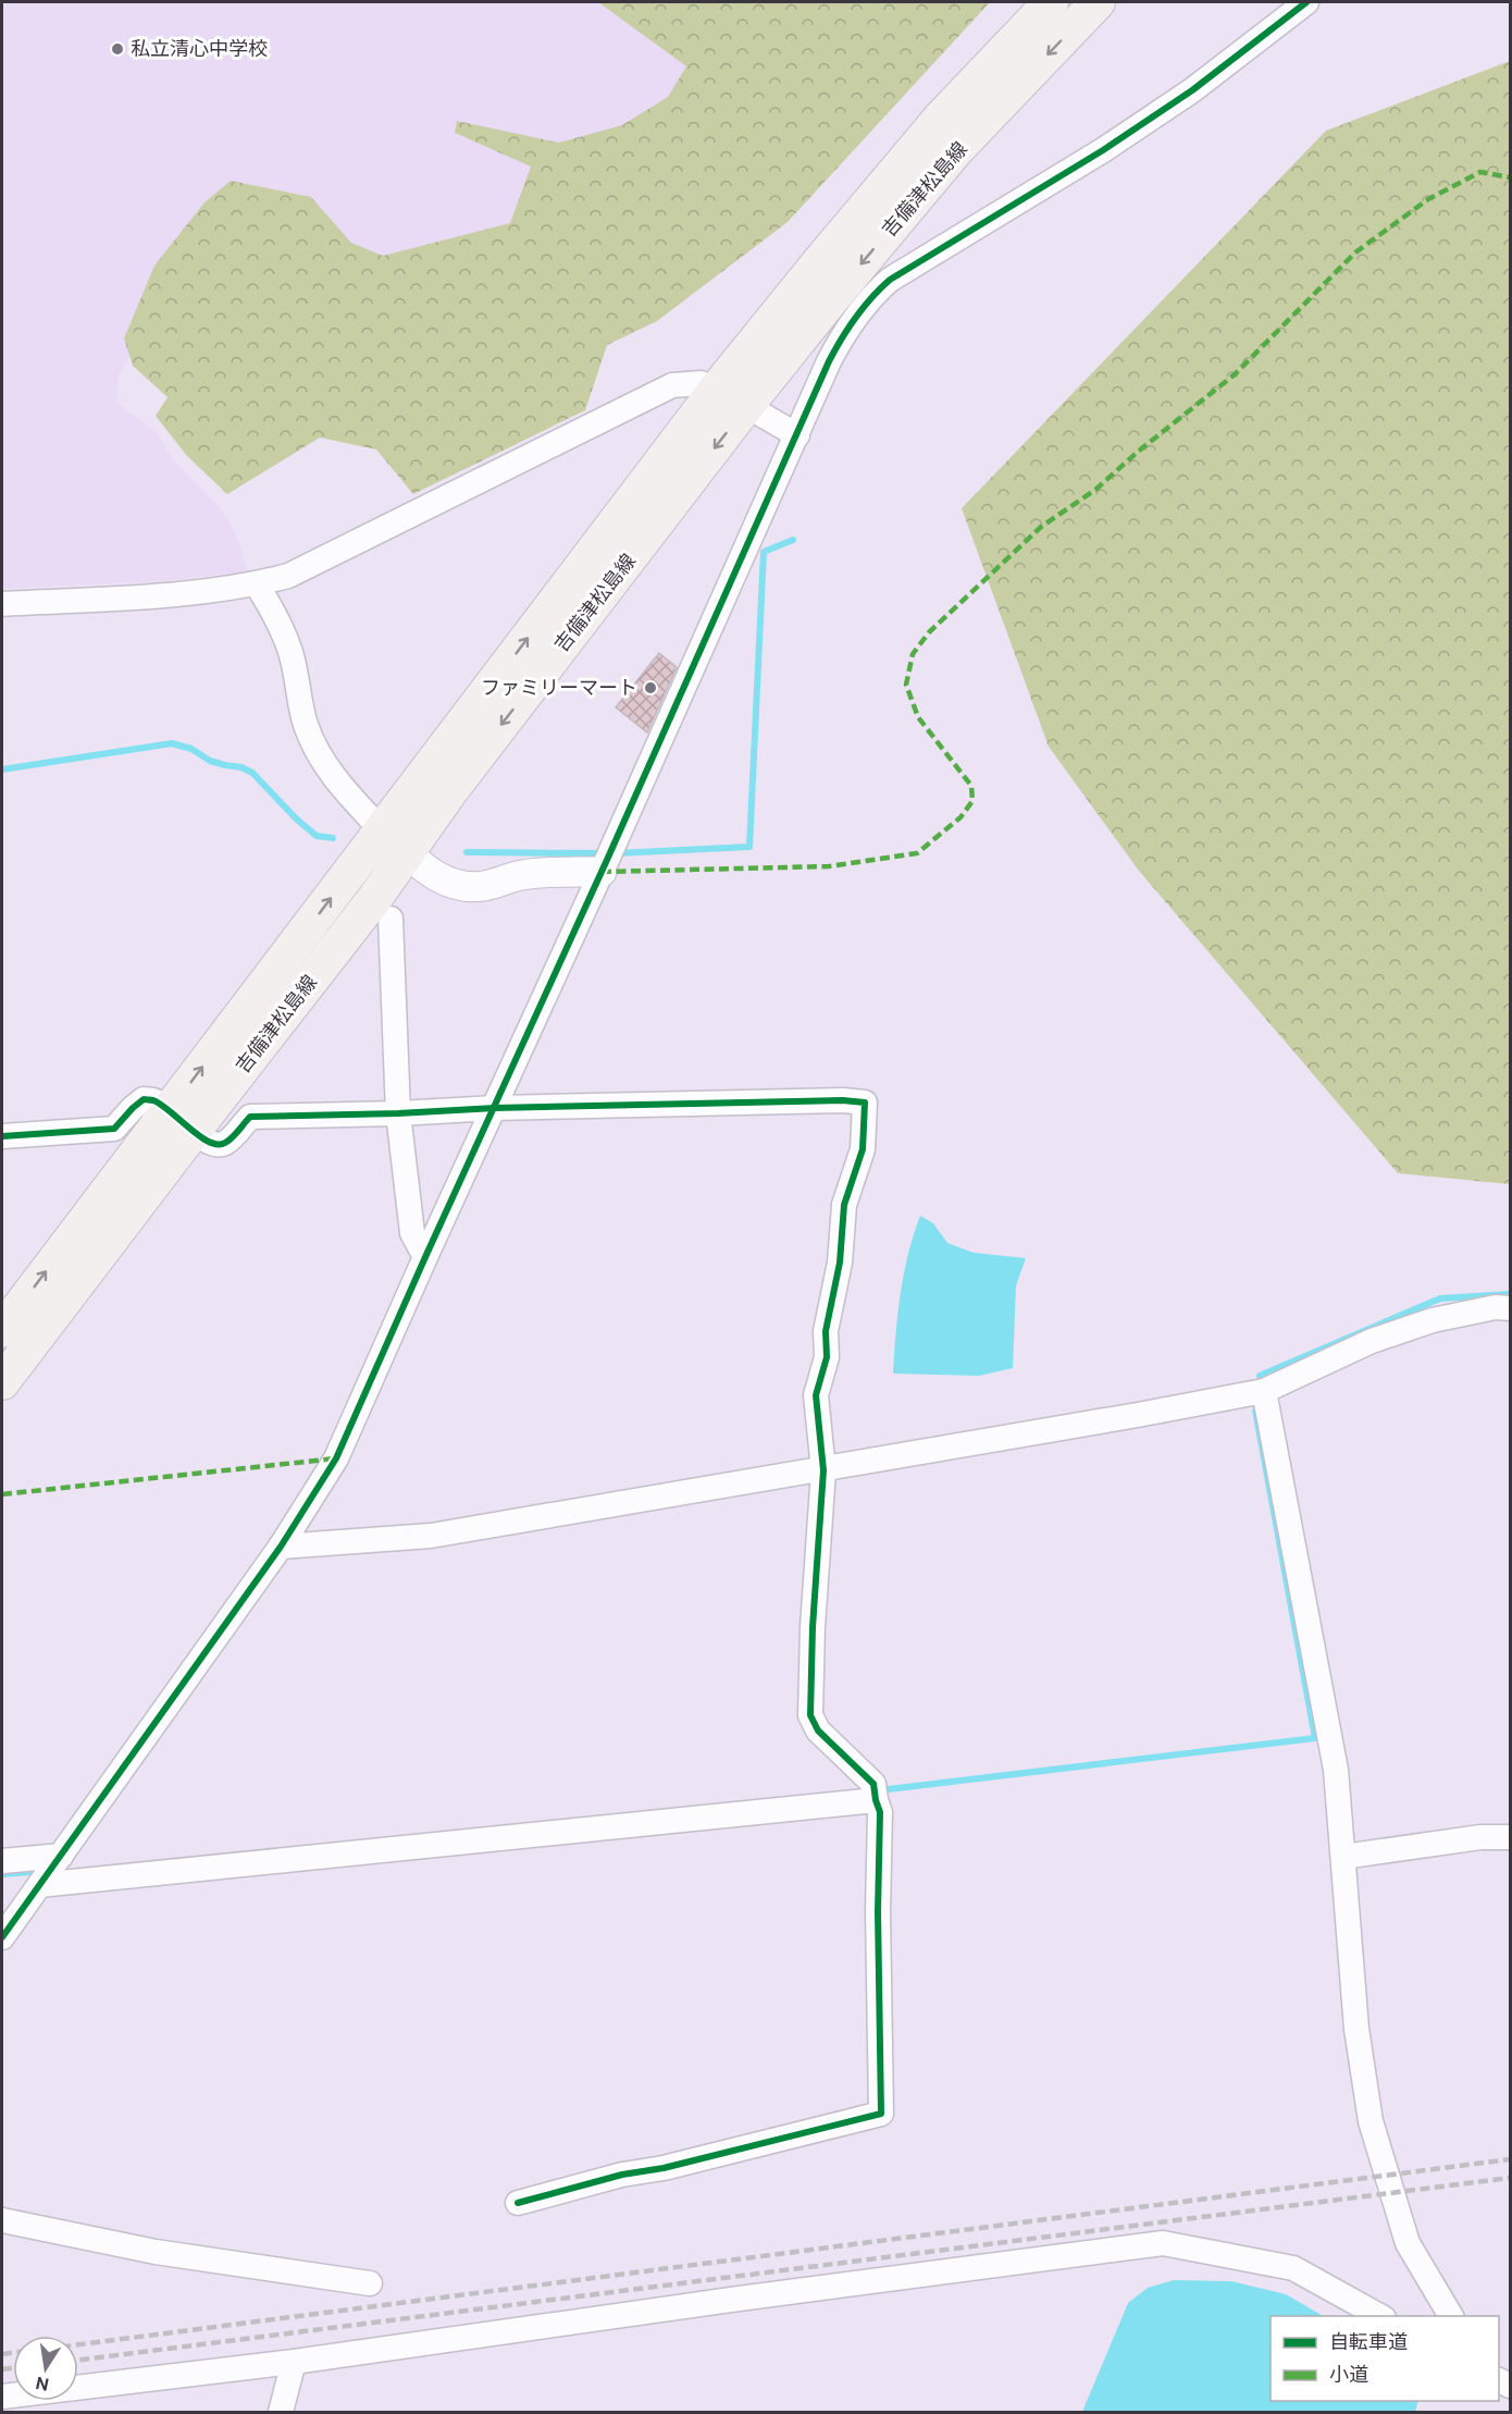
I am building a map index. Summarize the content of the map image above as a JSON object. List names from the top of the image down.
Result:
{
  "streets": {
    "main road": ["吉備津松島線"]
  },
  "places": ["私立清心中学校", "ファミリーマート"],
  "legend": ["自転車道", "小道"],
  "north": "bottom"
}
